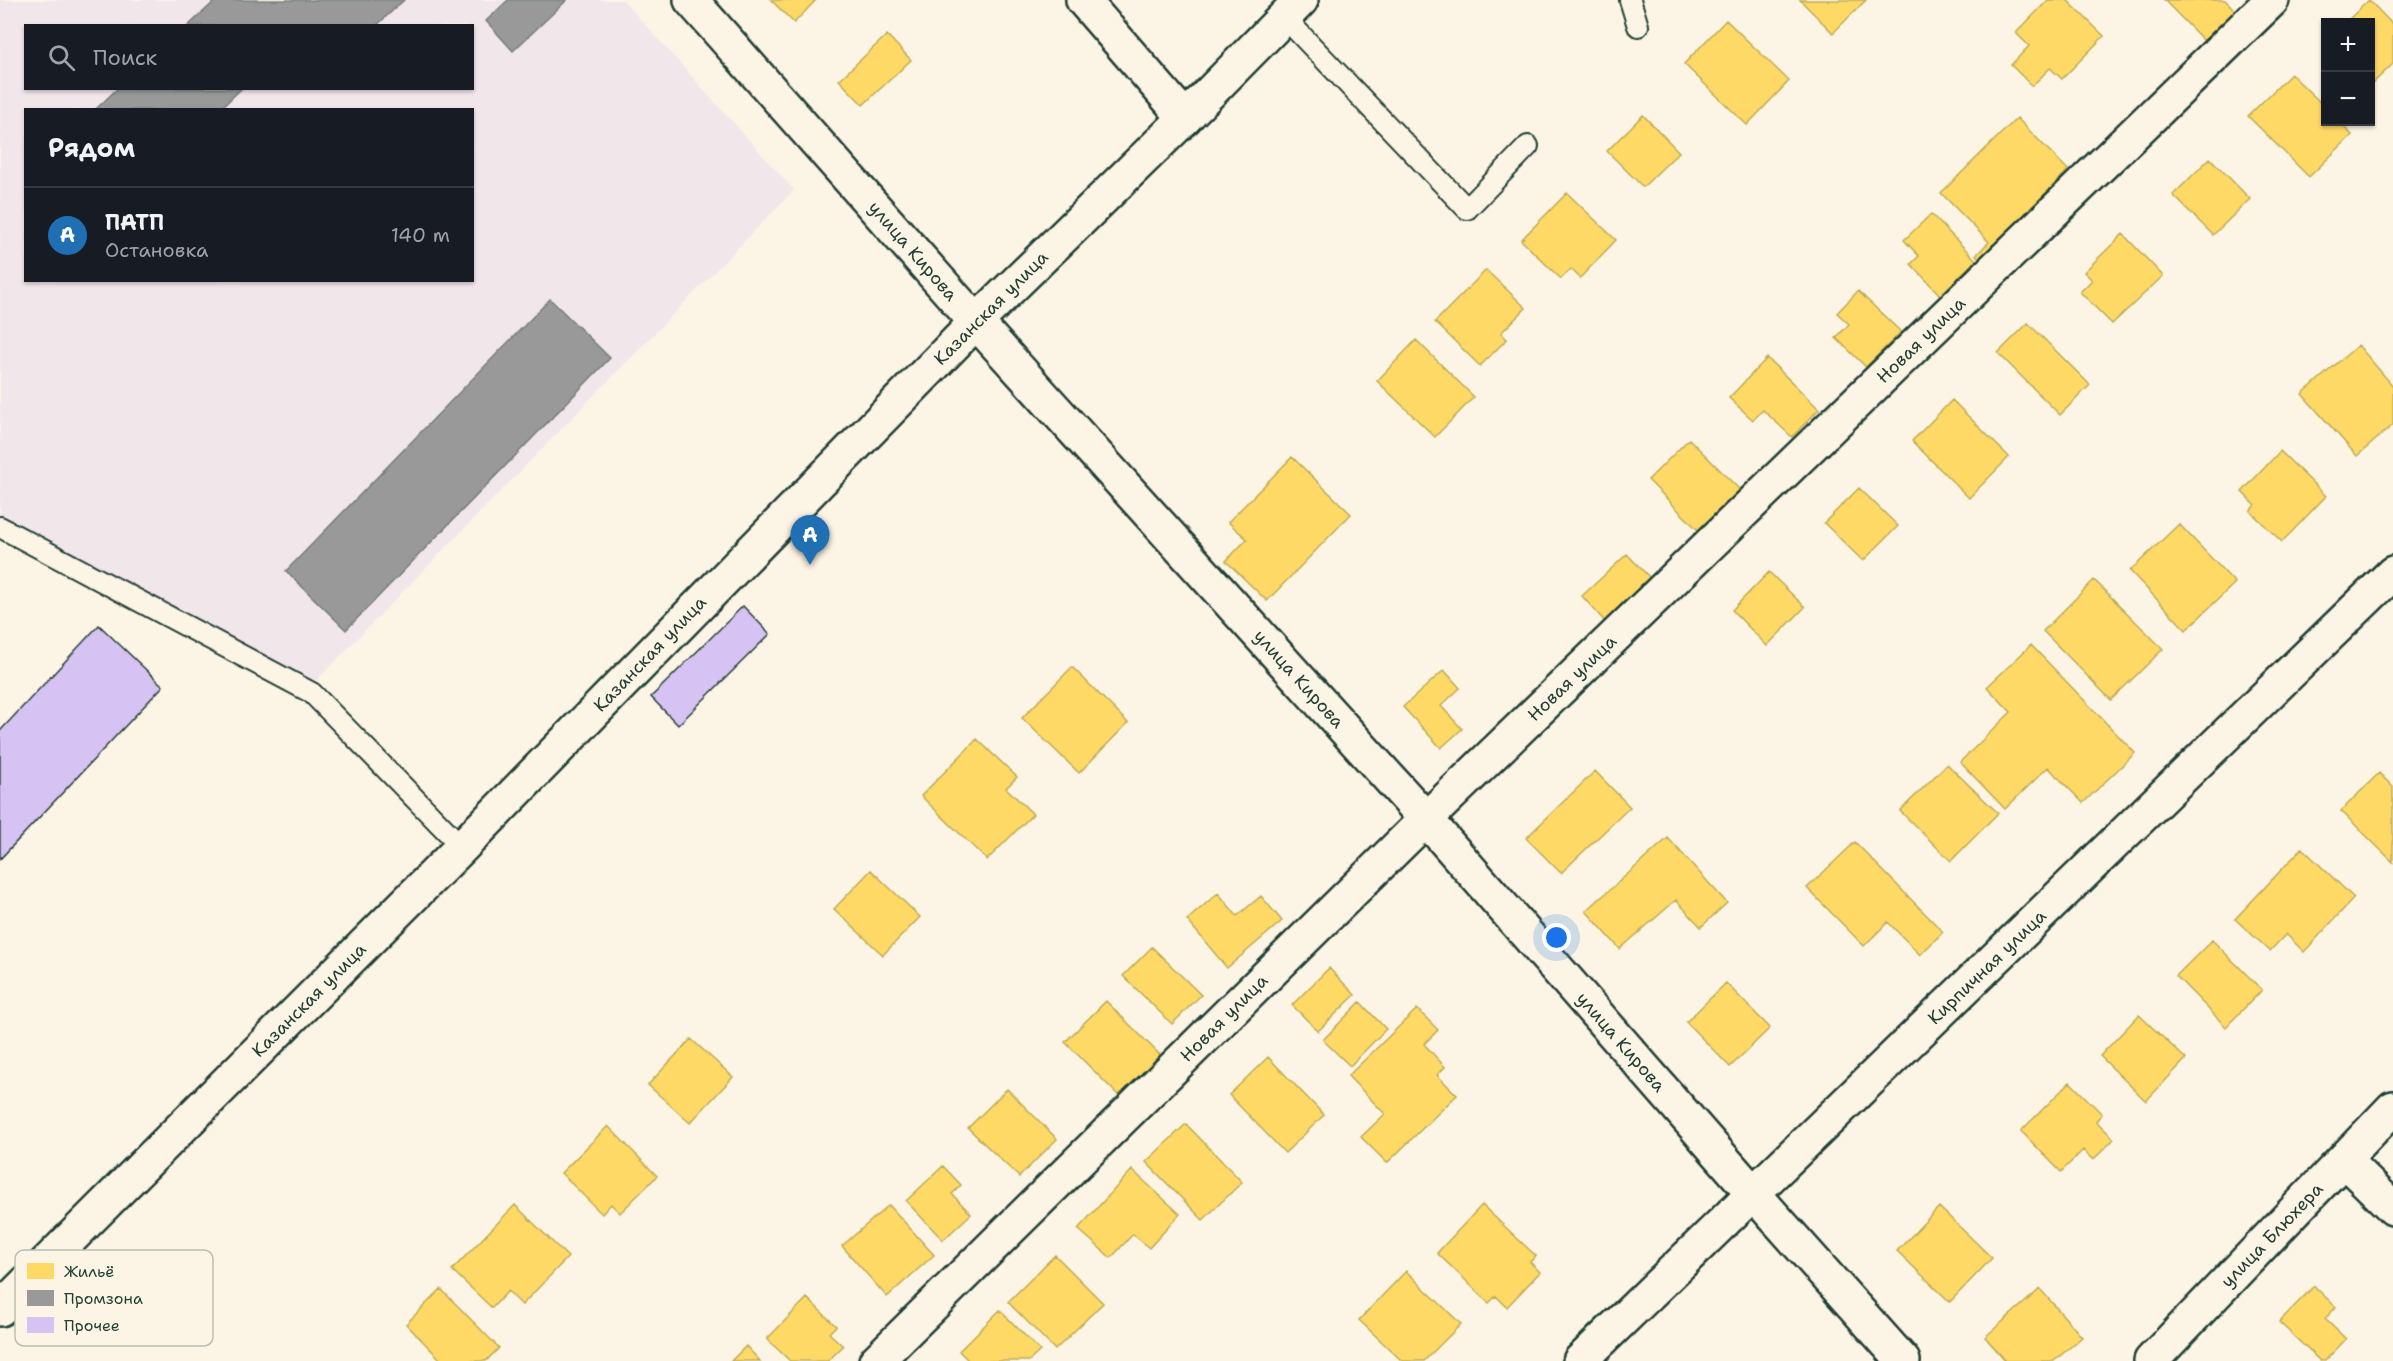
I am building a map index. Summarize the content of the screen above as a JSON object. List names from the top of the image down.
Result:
{
  "streets": {
    "street": [
      "улица Кирова",
      "Казанская улица",
      "Новая улица",
      "Кирпичная улица",
      "улица Блюхера"
    ]
  },
  "crossings": [
    ["улица Кирова", "Казанская улица"],
    ["улица Кирова", "Новая улица"],
    ["улица Кирова", "Кирпичная улица"]
  ],
  "legend": ["Жильё", "Промзона", "Прочее"],
  "page": {
    "map_buttons": ["+", "−"],
    "search": "Поиск",
    "heading": "Рядом",
    "list": [
      {
        "mark": "A",
        "name": "ПАТП",
        "note": "Остановка",
        "value": "140 m"
      }
    ],
    "pins": "A"
  }
}
